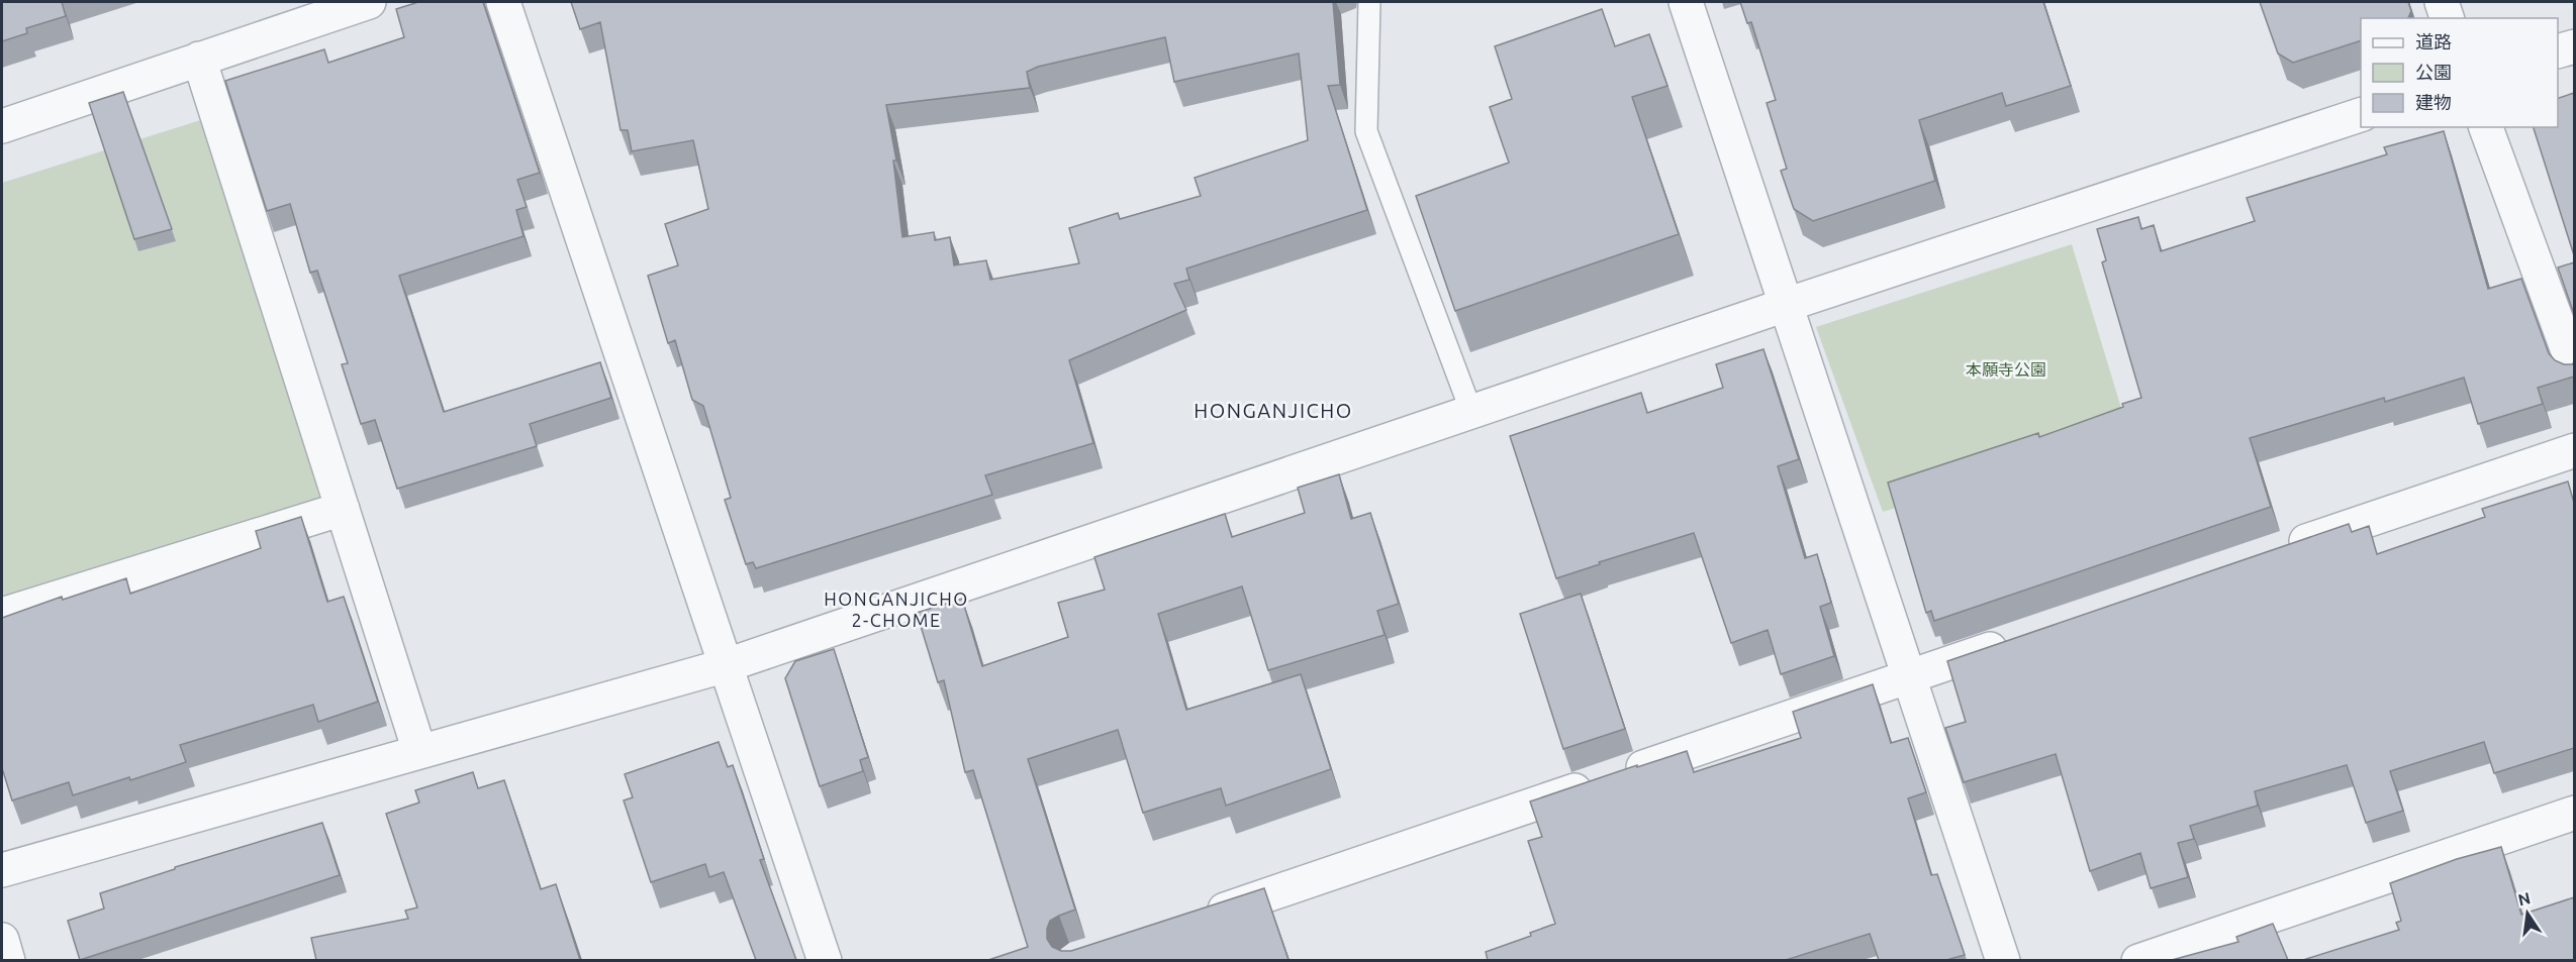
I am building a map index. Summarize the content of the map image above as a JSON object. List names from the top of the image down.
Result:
{
  "districts": ["HONGANJICHO", "HONGANJICHO 2-CHOME"],
  "parks": ["本願寺公園"],
  "legend": ["道路", "公園", "建物"],
  "north": "top"
}
